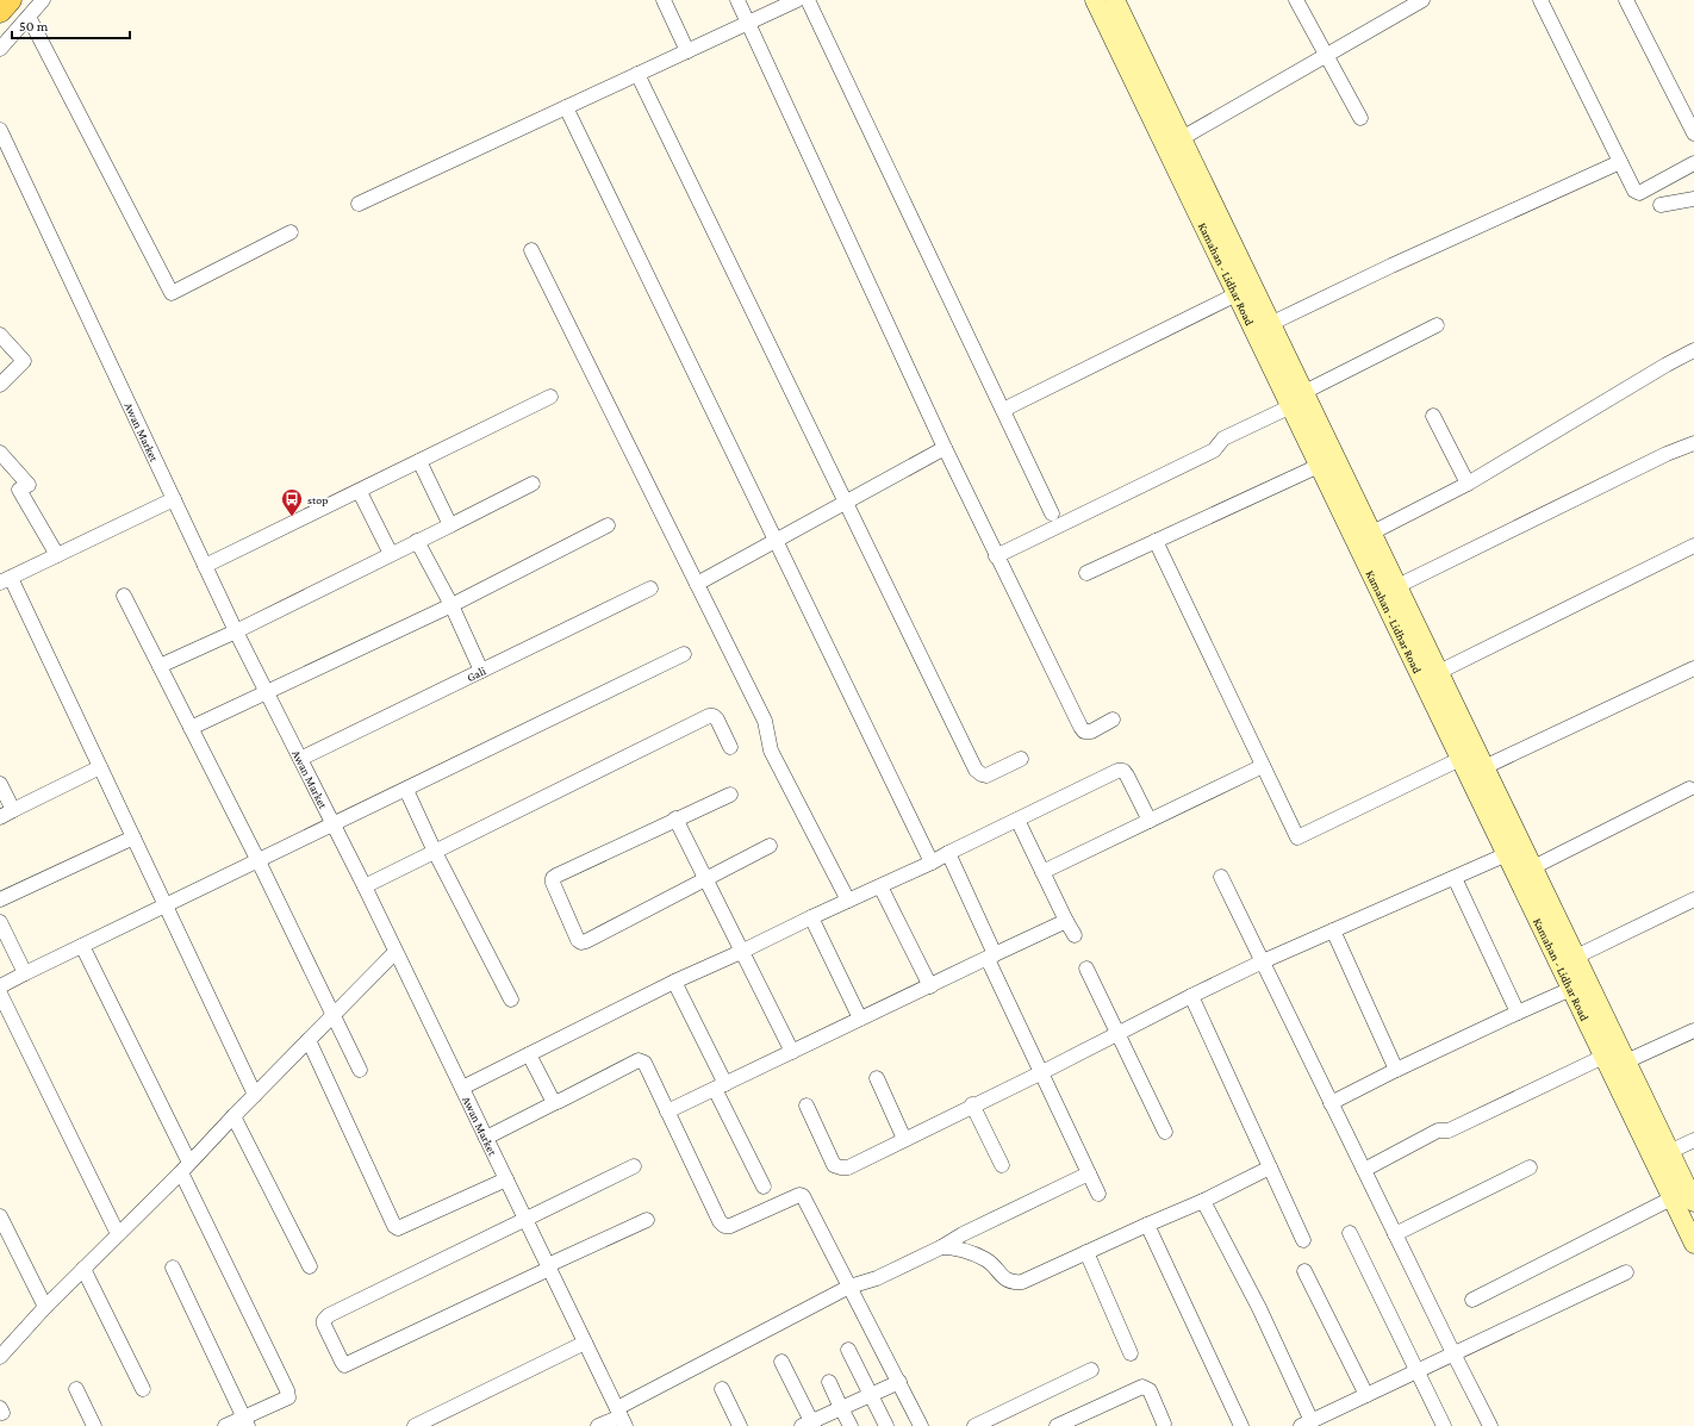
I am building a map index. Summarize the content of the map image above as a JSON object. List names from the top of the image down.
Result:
{
  "streets": {
    "main road": ["Kamahan - Lidhar Road"],
    "street": ["Awan Market", "Gali"]
  },
  "crossings": [
    ["Awan Market", "Gali"]
  ],
  "places": {
    "bus stop": ["stop"]
  },
  "scale_bar": "50 m"
}
